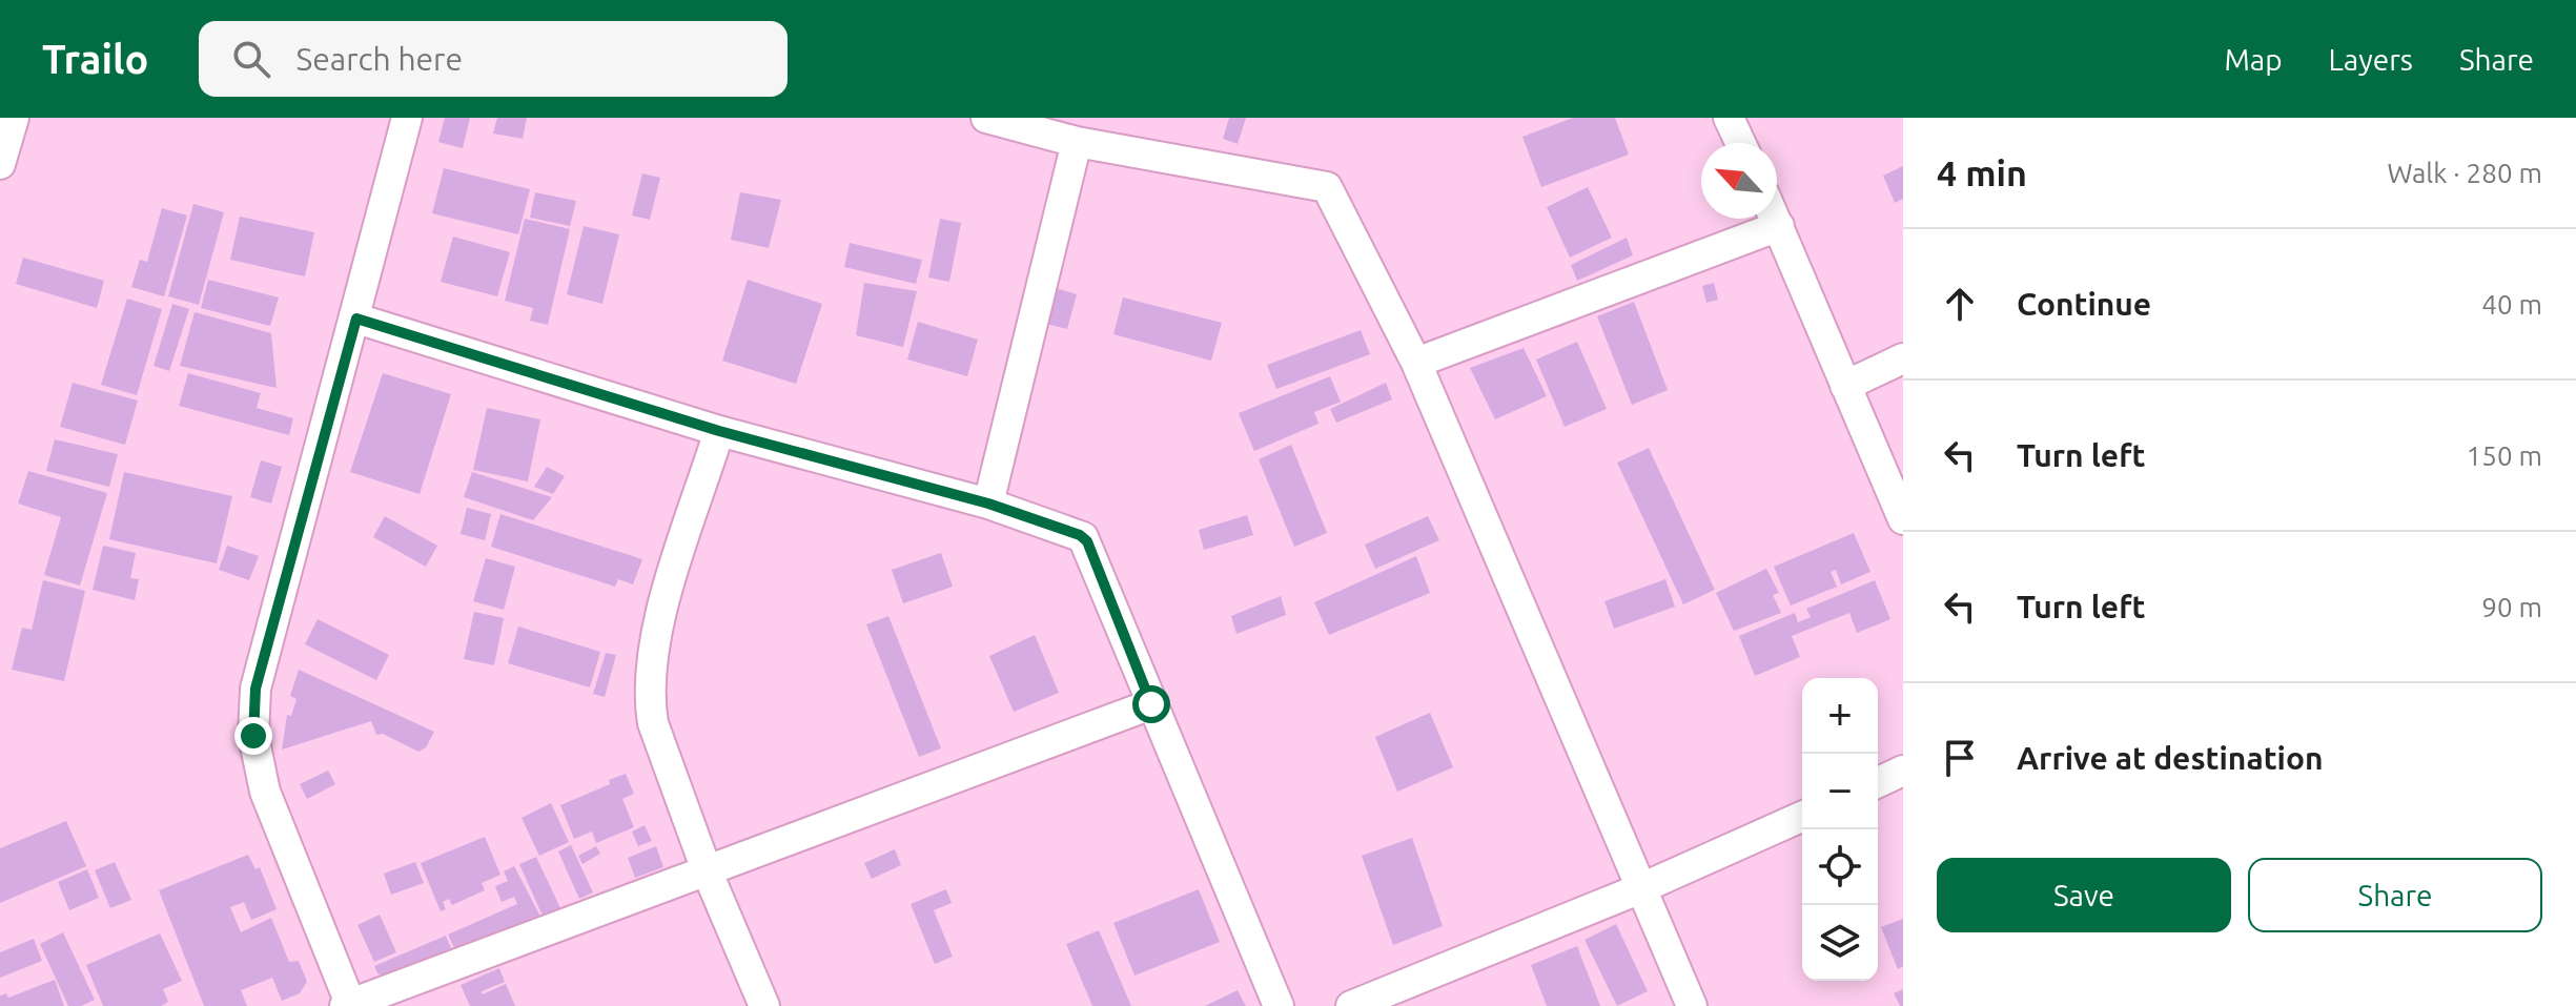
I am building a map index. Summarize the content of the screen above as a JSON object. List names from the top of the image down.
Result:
{
  "north": "top left",
  "page": {
    "header": "Trailo",
    "search": "Search here",
    "nav": ["Map", "Layers", "Share"],
    "heading": ["4 min", "Walk · 280 m"],
    "list": [
      ["Continue", "40 m"],
      ["Turn left", "150 m"],
      ["Turn left", "90 m"],
      "Arrive at destination"
    ],
    "map_buttons": ["+", "−"],
    "buttons": ["Save", "Share"]
  }
}
